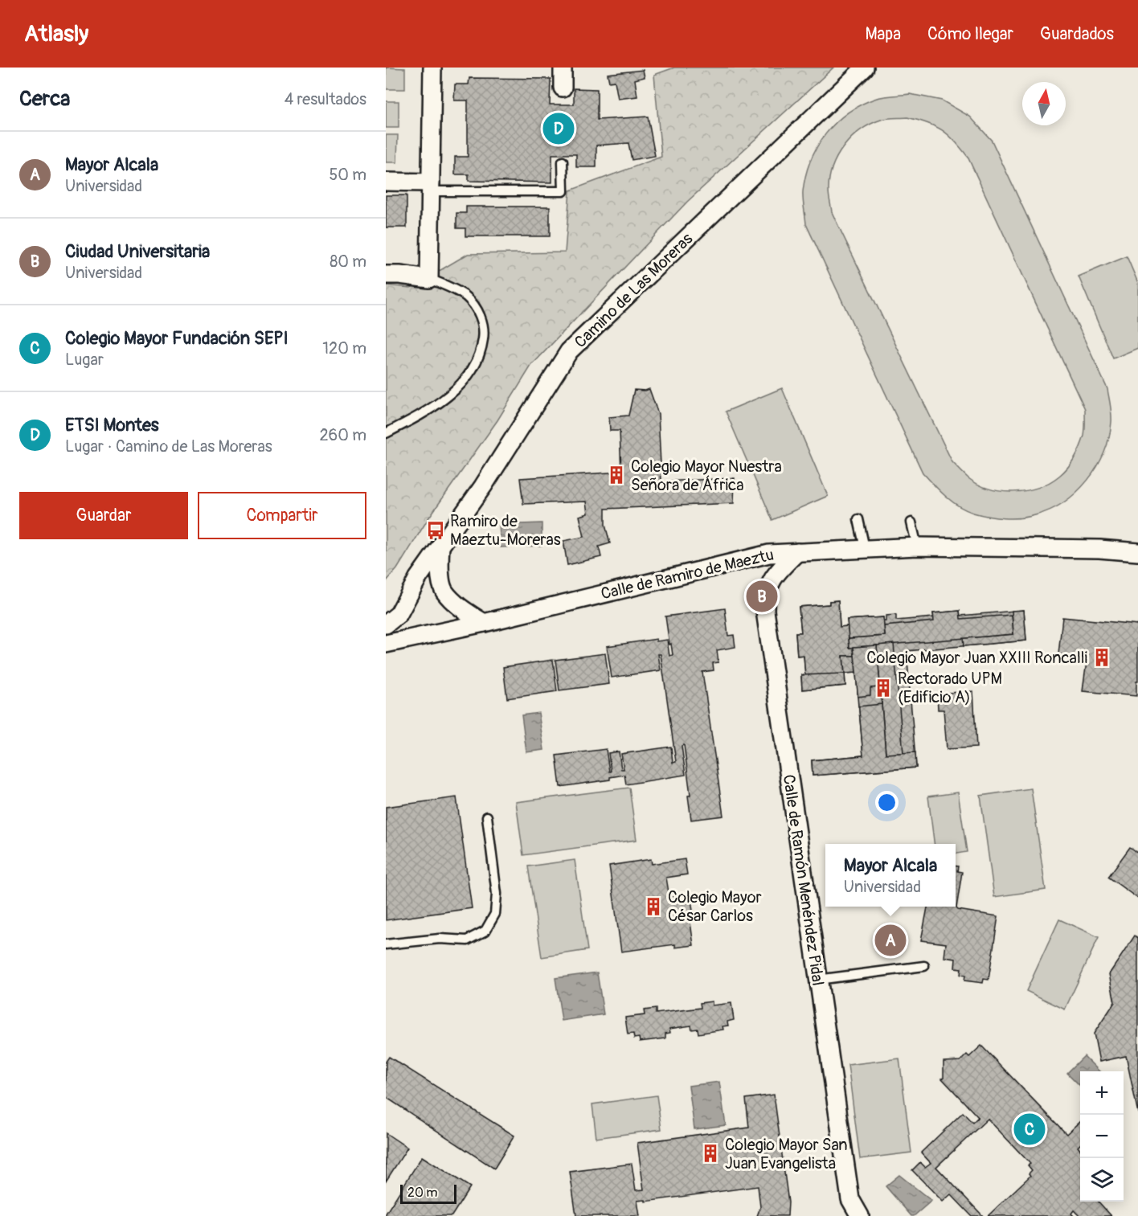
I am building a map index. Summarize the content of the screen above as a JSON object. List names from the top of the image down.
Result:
{
  "streets": {
    "street": ["Camino de Las Moreras", "Calle de Ramiro de Maeztu", "Calle de Ramón Menéndez Pidal"]
  },
  "crossings": [
    ["Calle de Ramiro de Maeztu", "Calle de Ramón Menéndez Pidal"]
  ],
  "places": {
    "building": [
      "Colegio Mayor Nuestra Señora de África",
      "Colegio Mayor Juan XXIII Roncalli",
      "Rectorado UPM (Edificio A)",
      "Colegio Mayor César Carlos",
      "Colegio Mayor San Juan Evangelista"
    ],
    "bus stop": ["Ramiro de Maeztu-Moreras"]
  },
  "scale_bar": "20 m",
  "north": "top",
  "page": {
    "header": "Atlasly",
    "nav": ["Mapa", "Cómo llegar", "Guardados"],
    "heading": ["Cerca", "4 resultados"],
    "pins": [
      "D",
      "B",
      "A",
      "C"
    ],
    "list": [
      {
        "mark": "A",
        "name": "Mayor Alcala",
        "note": "Universidad",
        "value": "50 m"
      },
      {
        "mark": "B",
        "name": "Ciudad Universitaria",
        "note": "Universidad",
        "value": "80 m"
      },
      {
        "mark": "C",
        "name": "Colegio Mayor Fundación SEPI",
        "note": "Lugar",
        "value": "120 m"
      },
      {
        "mark": "D",
        "name": "ETSI Montes",
        "note": "Lugar · Camino de Las Moreras",
        "value": "260 m"
      }
    ],
    "buttons": ["Guardar", "Compartir"],
    "popup": ["Mayor Alcala", "Universidad"],
    "map_buttons": ["+", "−"],
    "scale": "20 m"
  }
}
